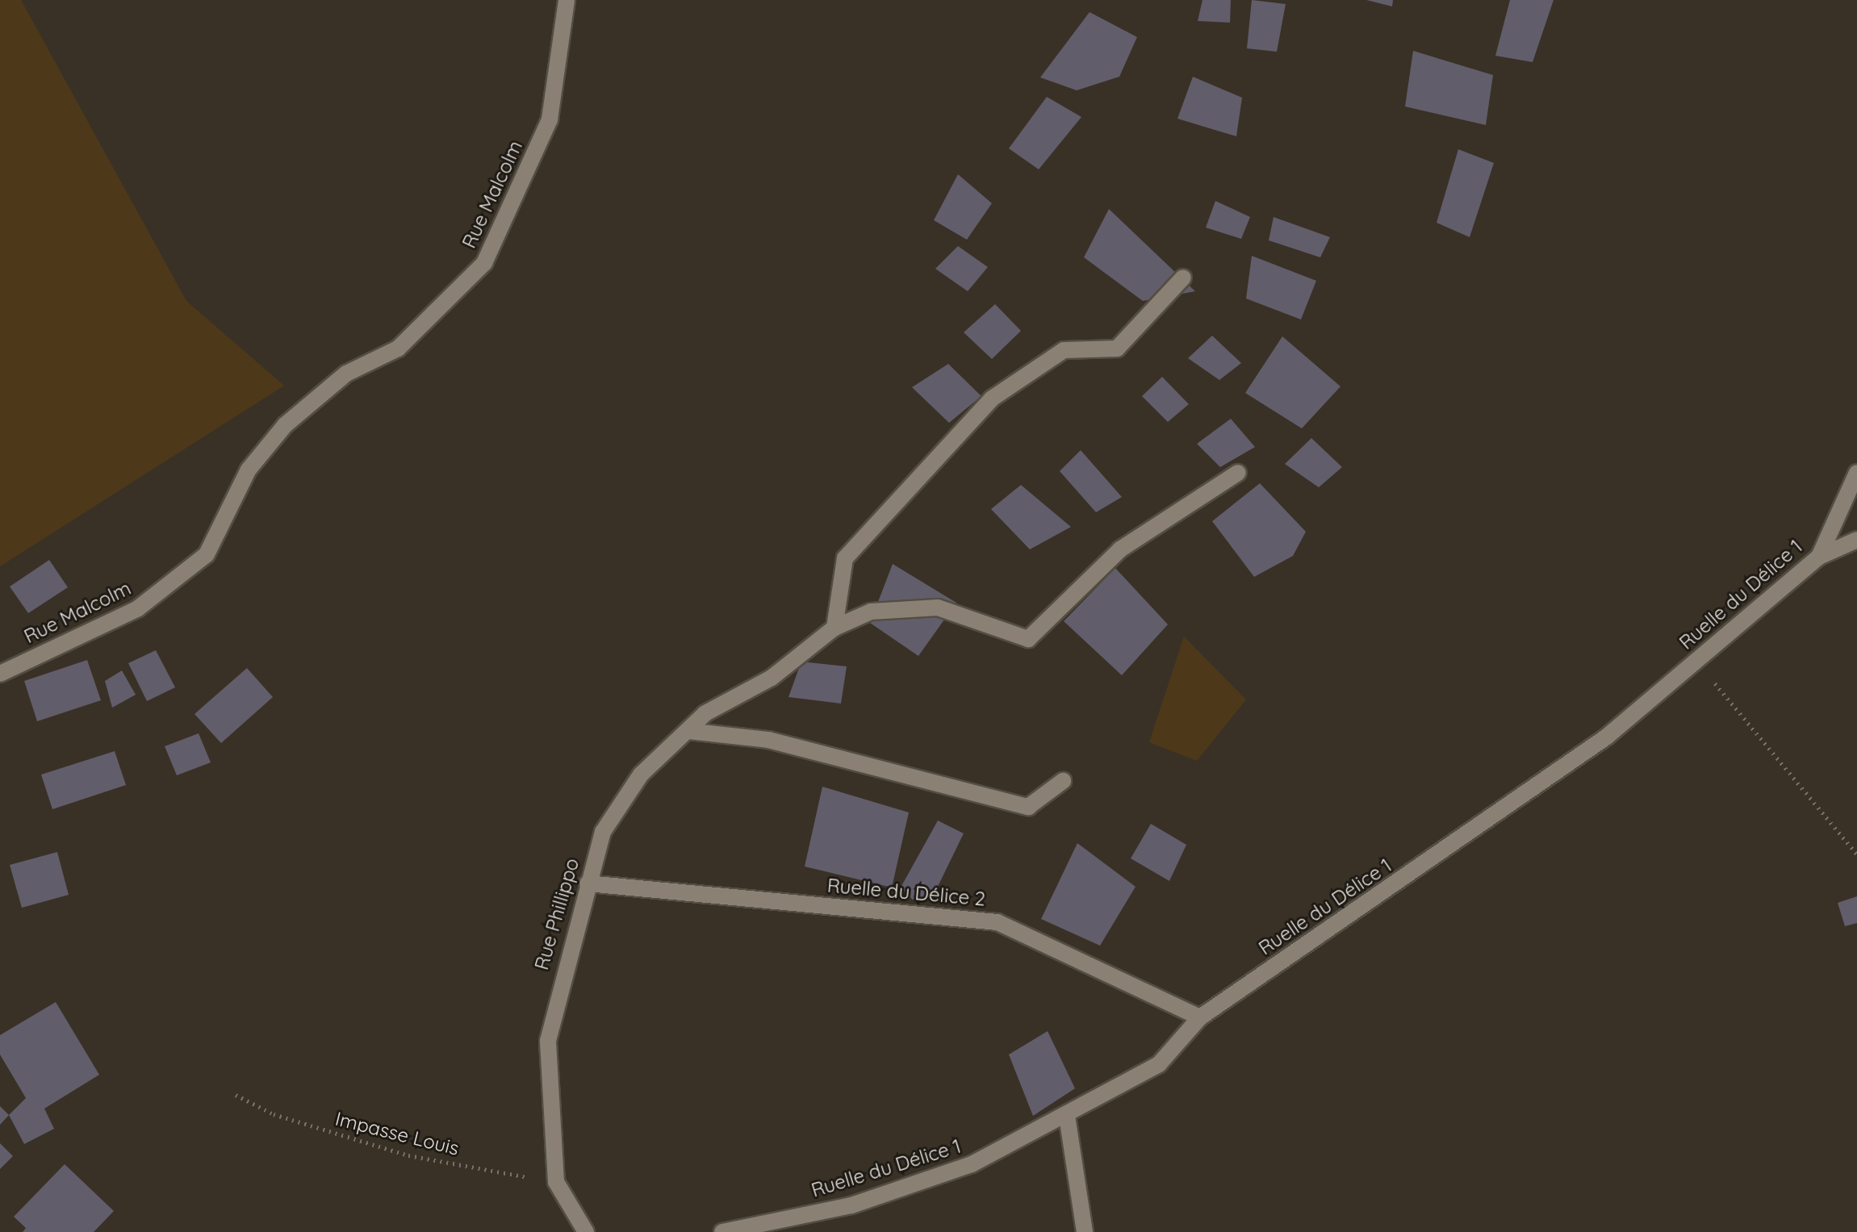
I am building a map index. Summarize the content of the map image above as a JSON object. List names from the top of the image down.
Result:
{
  "streets": {
    "street": [
      "Rue Malcolm",
      "Ruelle du Délice 1",
      "Ruelle du Délice 2",
      "Rue Phillippo"
    ],
    "path": ["Impasse Louis"]
  },
  "crossings": [
    ["Ruelle du Délice 1", "Ruelle du Délice 2"],
    ["Ruelle du Délice 2", "Rue Phillippo"],
    ["Rue Phillippo", "Impasse Louis"]
  ]
}
